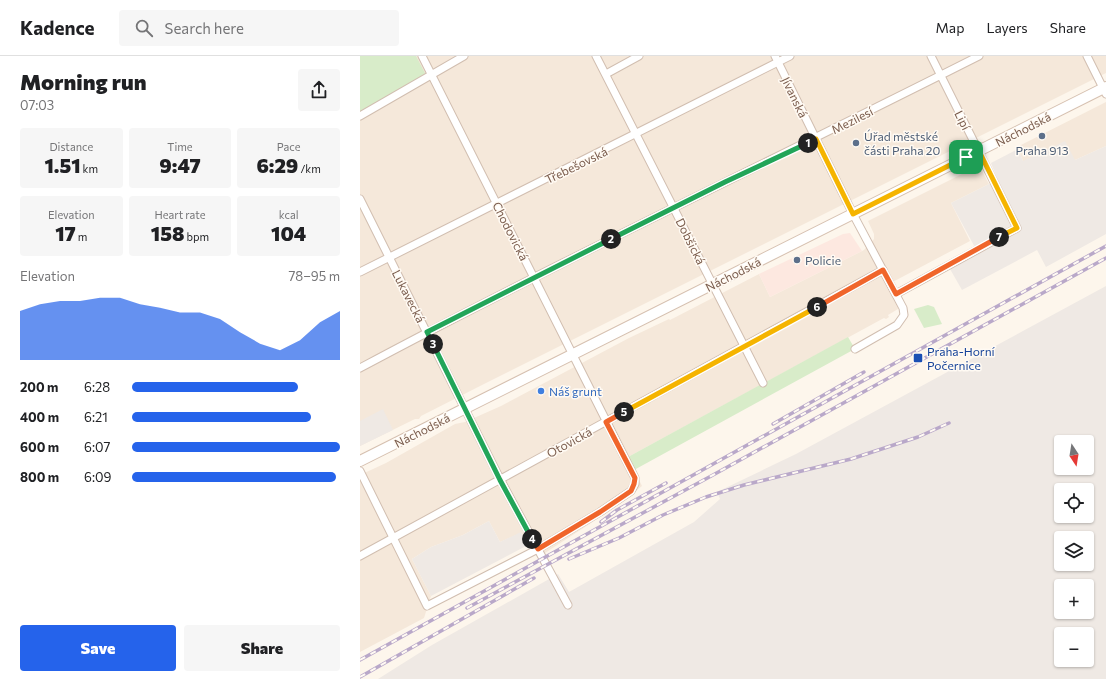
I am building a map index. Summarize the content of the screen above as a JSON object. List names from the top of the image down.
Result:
{
  "streets": {
    "main road": ["Náchodská"],
    "street": [
      "Jívanská",
      "Mezilesí",
      "Lipí",
      "Třebešovská",
      "Chodovická",
      "Dobšická",
      "Lukavecká",
      "Otovická"
    ]
  },
  "crossings": [
    ["Jívanská", "Mezilesí"],
    ["Jívanská", "Lipí"],
    ["Jívanská", "Náchodská"],
    ["Jívanská", "Třebešovská"],
    ["Jívanská", "Otovická"],
    ["Mezilesí", "Lipí"],
    ["Mezilesí", "Chodovická"],
    ["Mezilesí", "Dobšická"],
    ["Mezilesí", "Lukavecká"],
    ["Lipí", "Náchodská"],
    ["Náchodská", "Chodovická"],
    ["Náchodská", "Dobšická"],
    ["Náchodská", "Lukavecká"],
    ["Třebešovská", "Chodovická"],
    ["Třebešovská", "Dobšická"],
    ["Třebešovská", "Lukavecká"],
    ["Chodovická", "Lukavecká"],
    ["Chodovická", "Otovická"],
    ["Dobšická", "Otovická"],
    ["Lukavecká", "Otovická"]
  ],
  "places": {
    "other": [
      "Praha 913",
      "Úřad městské části Praha 20",
      "Policie",
      "Náš grunt"
    ],
    "transit": ["Praha-Horní Počernice"]
  },
  "north": "bottom",
  "page": {
    "header": "Kadence",
    "search": "Search here",
    "nav": ["Map", "Layers", "Share"],
    "heading": ["Morning run", "07:03"],
    "stats": [
      ["Distance", "1.51 km"],
      ["Time", "9:47"],
      ["Pace", "6:29 /km"],
      ["Elevation", "17 m"],
      ["Heart rate", "158 bpm"],
      ["kcal", "104"]
    ],
    "pins": [
      "1",
      "7",
      "2",
      "6",
      "3",
      "5",
      "4"
    ],
    "chart": ["Elevation", "78–95 m"],
    "list": [
      {
        "name": "200 m",
        "note": "6:28"
      },
      {
        "name": "400 m",
        "note": "6:21"
      },
      {
        "name": "600 m",
        "note": "6:07"
      },
      {
        "name": "800 m",
        "note": "6:09"
      }
    ],
    "map_buttons": ["+", "−"],
    "buttons": ["Save", "Share"]
  }
}
